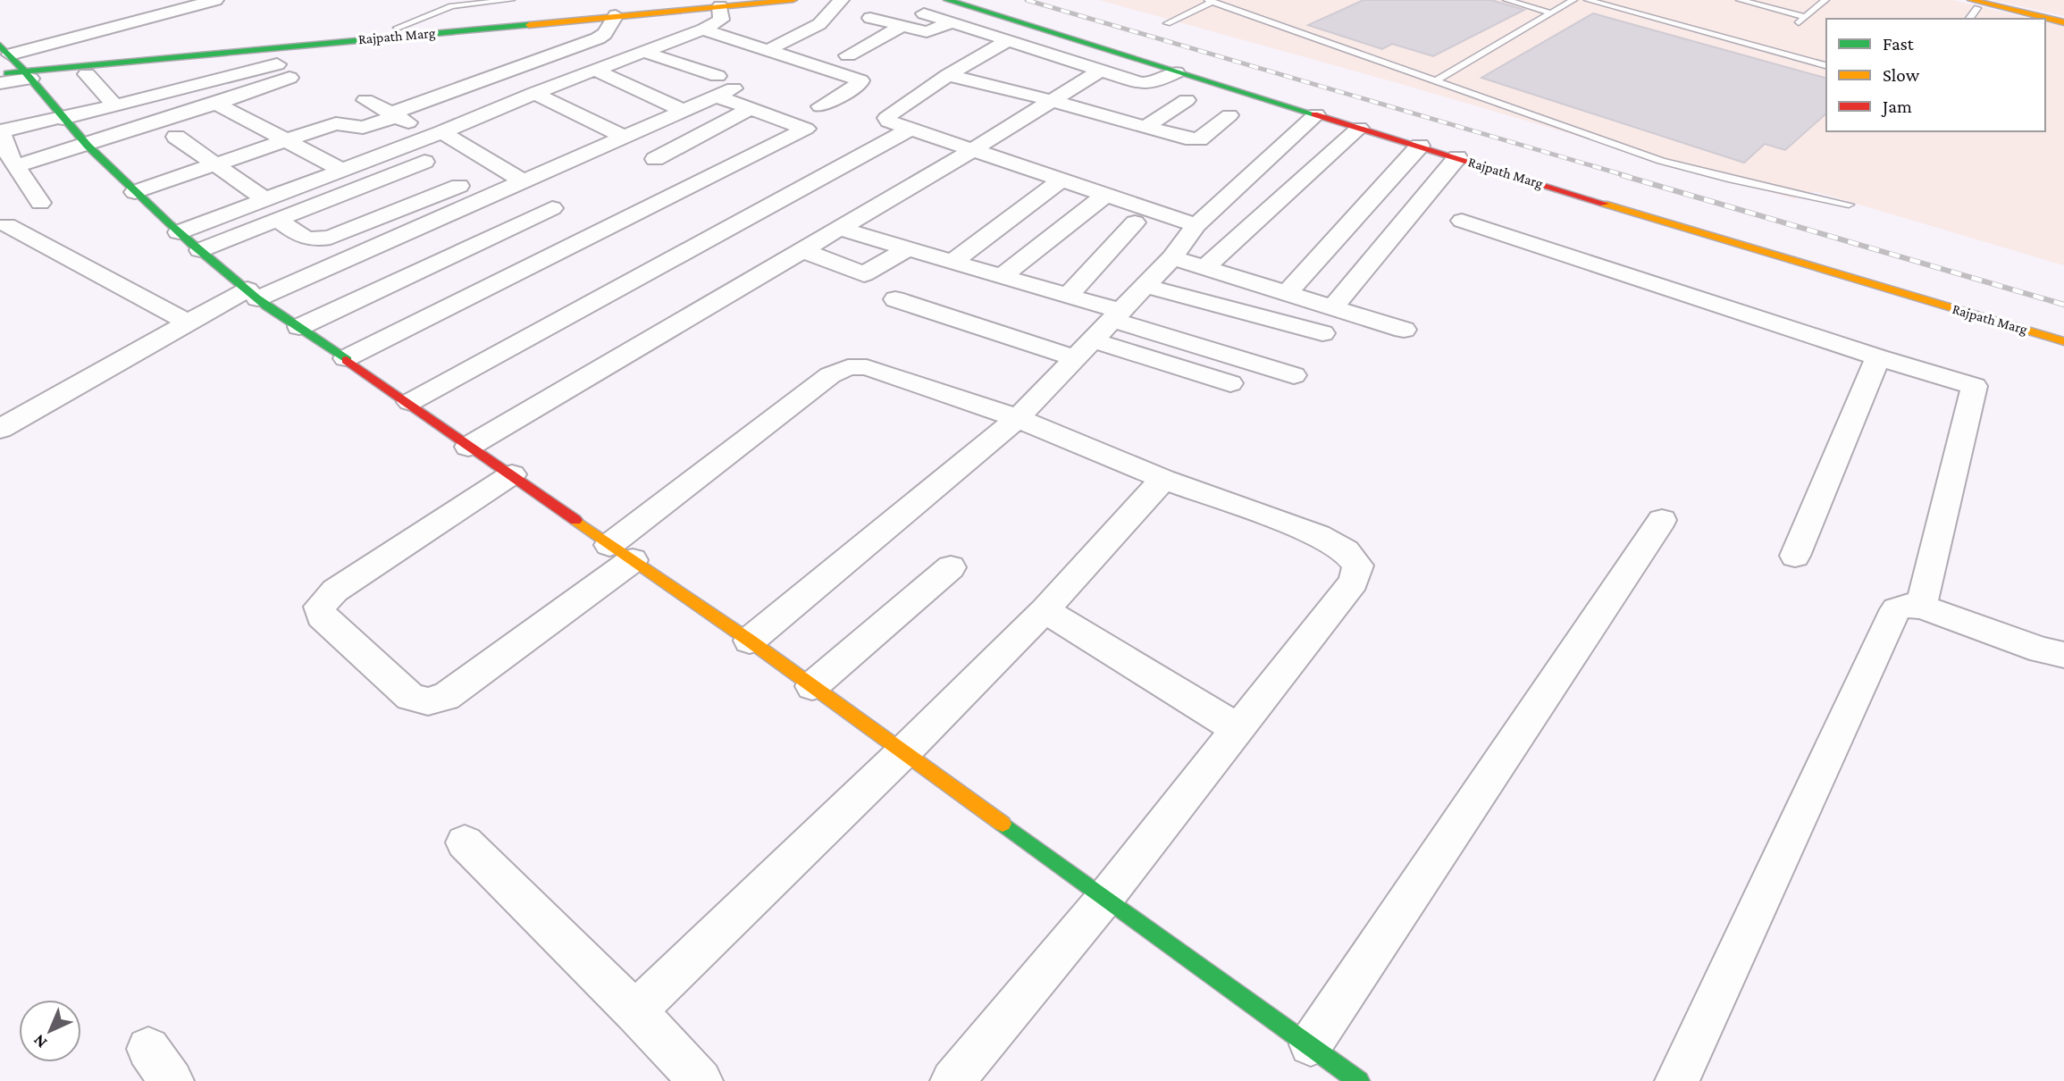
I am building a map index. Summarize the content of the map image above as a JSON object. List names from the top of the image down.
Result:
{
  "streets": {
    "main road": ["Rajpath Marg"]
  },
  "legend": ["Fast", "Slow", "Jam"],
  "north": "bottom left"
}
